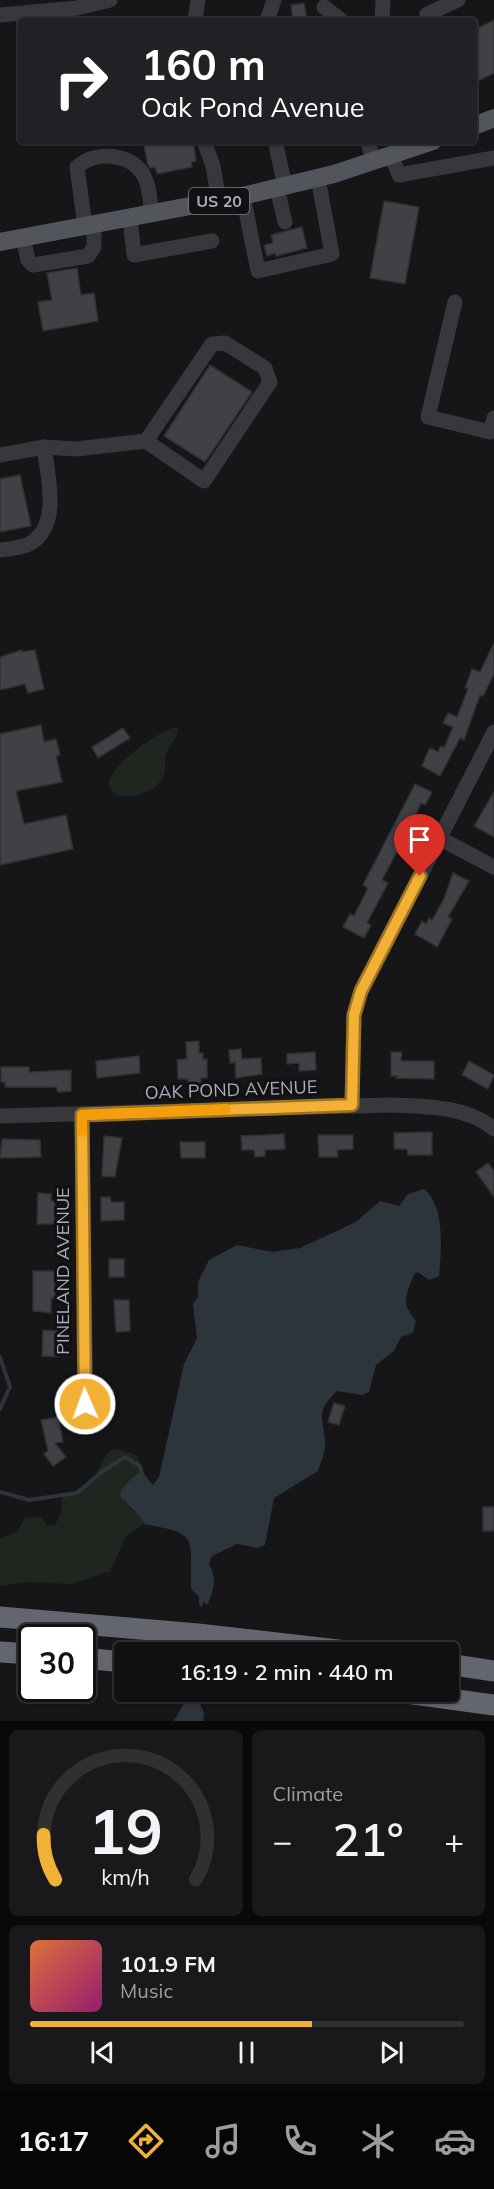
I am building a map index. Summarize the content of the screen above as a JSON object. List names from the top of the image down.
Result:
{
  "streets": {
    "main road": ["US 20"],
    "street": ["OAK POND AVENUE", "PINELAND AVENUE"]
  },
  "crossings": [
    ["OAK POND AVENUE", "PINELAND AVENUE"]
  ],
  "page": {
    "turn": ["160 m", "Oak Pond Avenue"],
    "limit": "30",
    "trip": "16:19 · 2 min · 440 m",
    "tile": "Climate",
    "heat": ["−", "21°", "+"],
    "song": ["101.9 FM", "Music"],
    "tabs": "16:17",
    "gauge": ["19", "km/h"]
  }
}
